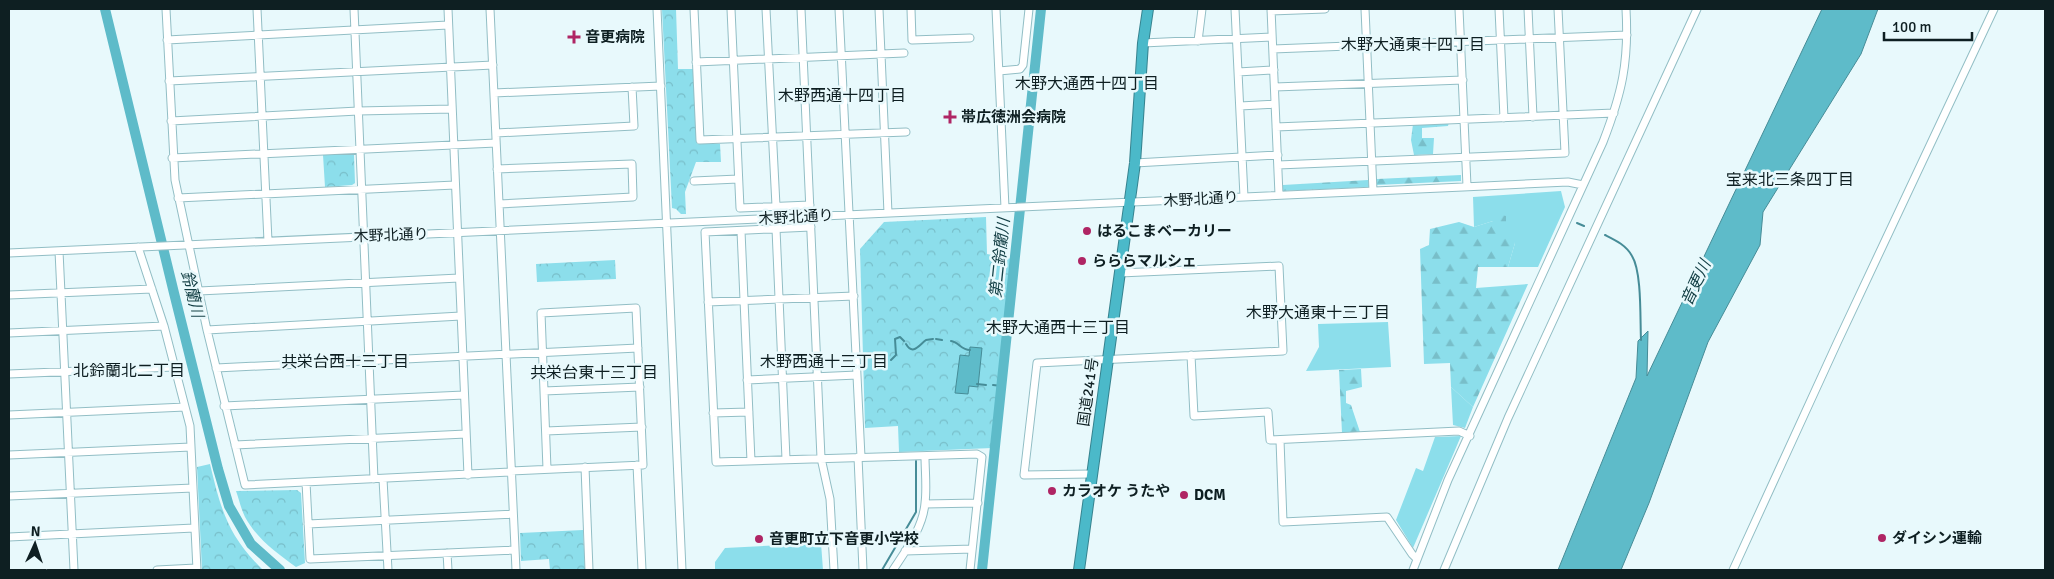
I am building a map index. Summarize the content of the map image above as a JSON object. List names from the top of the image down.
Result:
{
  "streets": {
    "highway": ["国道241号"],
    "street": ["木野北通り"]
  },
  "crossings": [
    ["木野北通り", "国道241号"]
  ],
  "districts": [
    "木野大通東十四丁目",
    "木野大通西十四丁目",
    "木野西通十四丁目",
    "宝来北三条四丁目",
    "木野大通東十三丁目",
    "木野大通西十三丁目",
    "共栄台西十三丁目",
    "木野西通十三丁目",
    "北鈴蘭北二丁目",
    "共栄台東十三丁目"
  ],
  "water": ["第二鈴蘭川", "音更川", "鈴蘭川"],
  "places": {
    "health": ["音更病院", "帯広徳洲会病院"],
    "other": [
      "はるこまベーカリー",
      "らららマルシェ",
      "カラオケ うたや",
      "DCM",
      "ダイシン運輸",
      "音更町立下音更小学校"
    ]
  },
  "scale_bar": "100 m",
  "north": "top"
}
